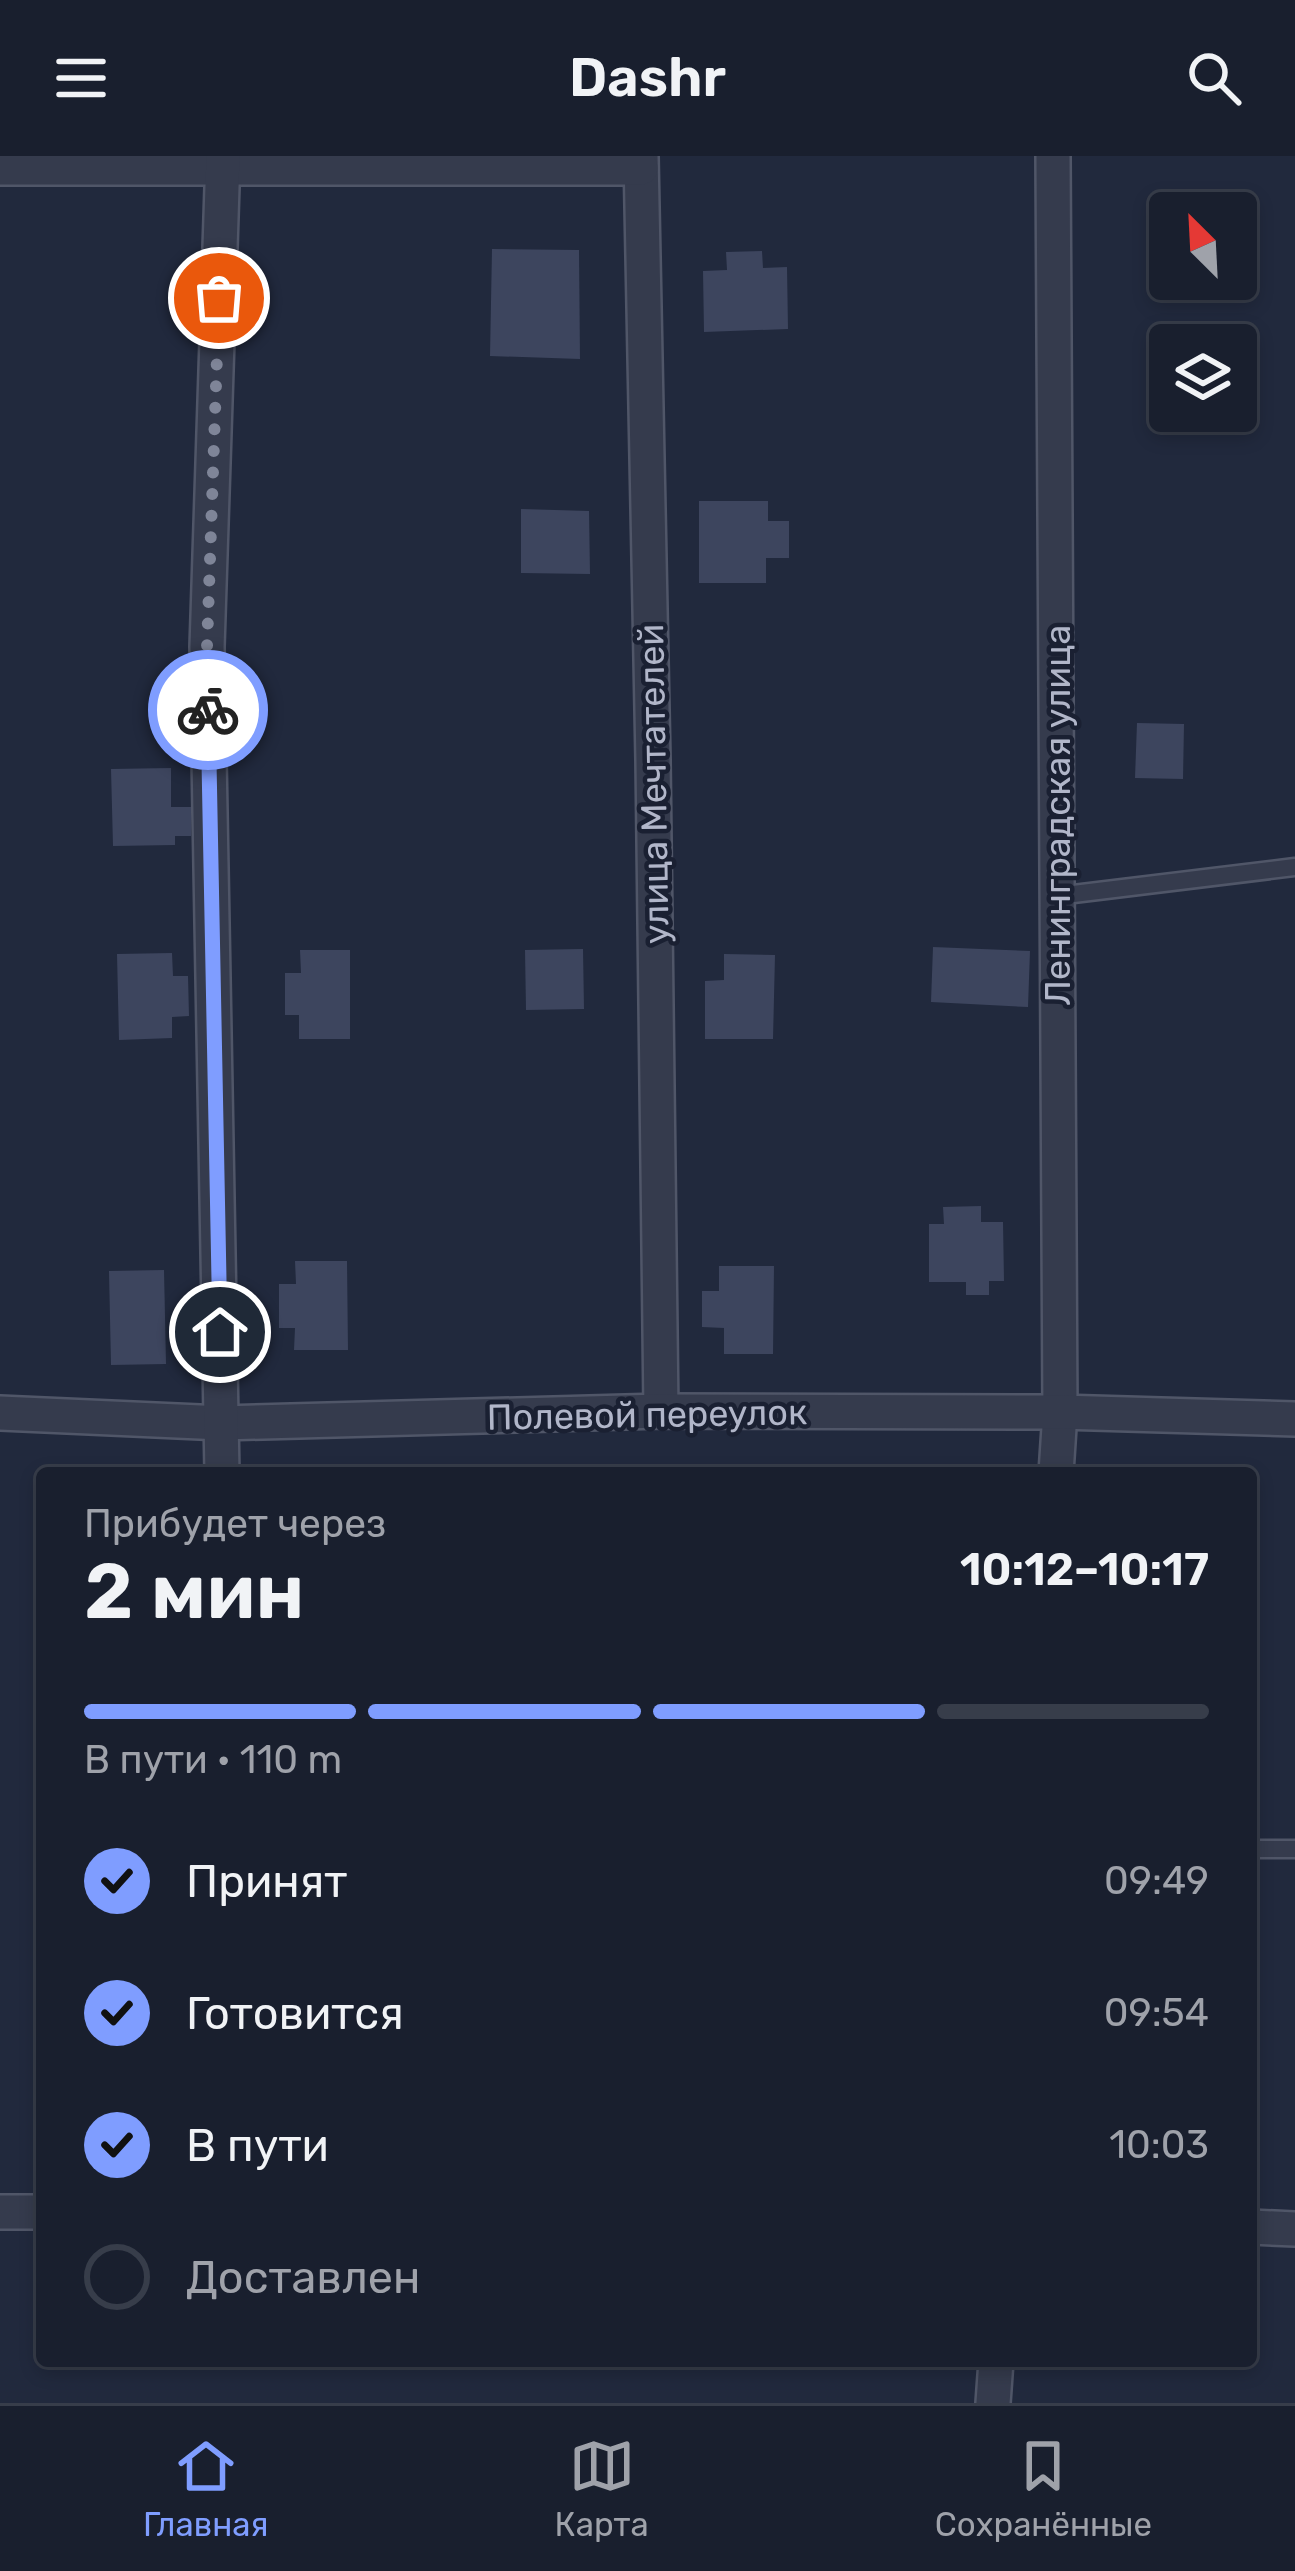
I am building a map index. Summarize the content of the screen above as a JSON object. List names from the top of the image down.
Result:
{
  "streets": {
    "street": ["улица Мечтателей", "Ленинградская улица", "Полевой переулок"]
  },
  "crossings": [
    ["улица Мечтателей", "Полевой переулок"],
    ["Ленинградская улица", "Полевой переулок"]
  ],
  "north": "top left",
  "page": {
    "header": "Dashr",
    "heading": ["2 мин", "Прибудет через", "10:12–10:17"],
    "bar": "В пути · 110 m",
    "list": [
      ["Принят", "09:49"],
      ["Готовится", "09:54"],
      ["В пути", "10:03"],
      "Доставлен"
    ],
    "tabs": ["Главная", "Карта", "Сохранённые"]
  }
}
